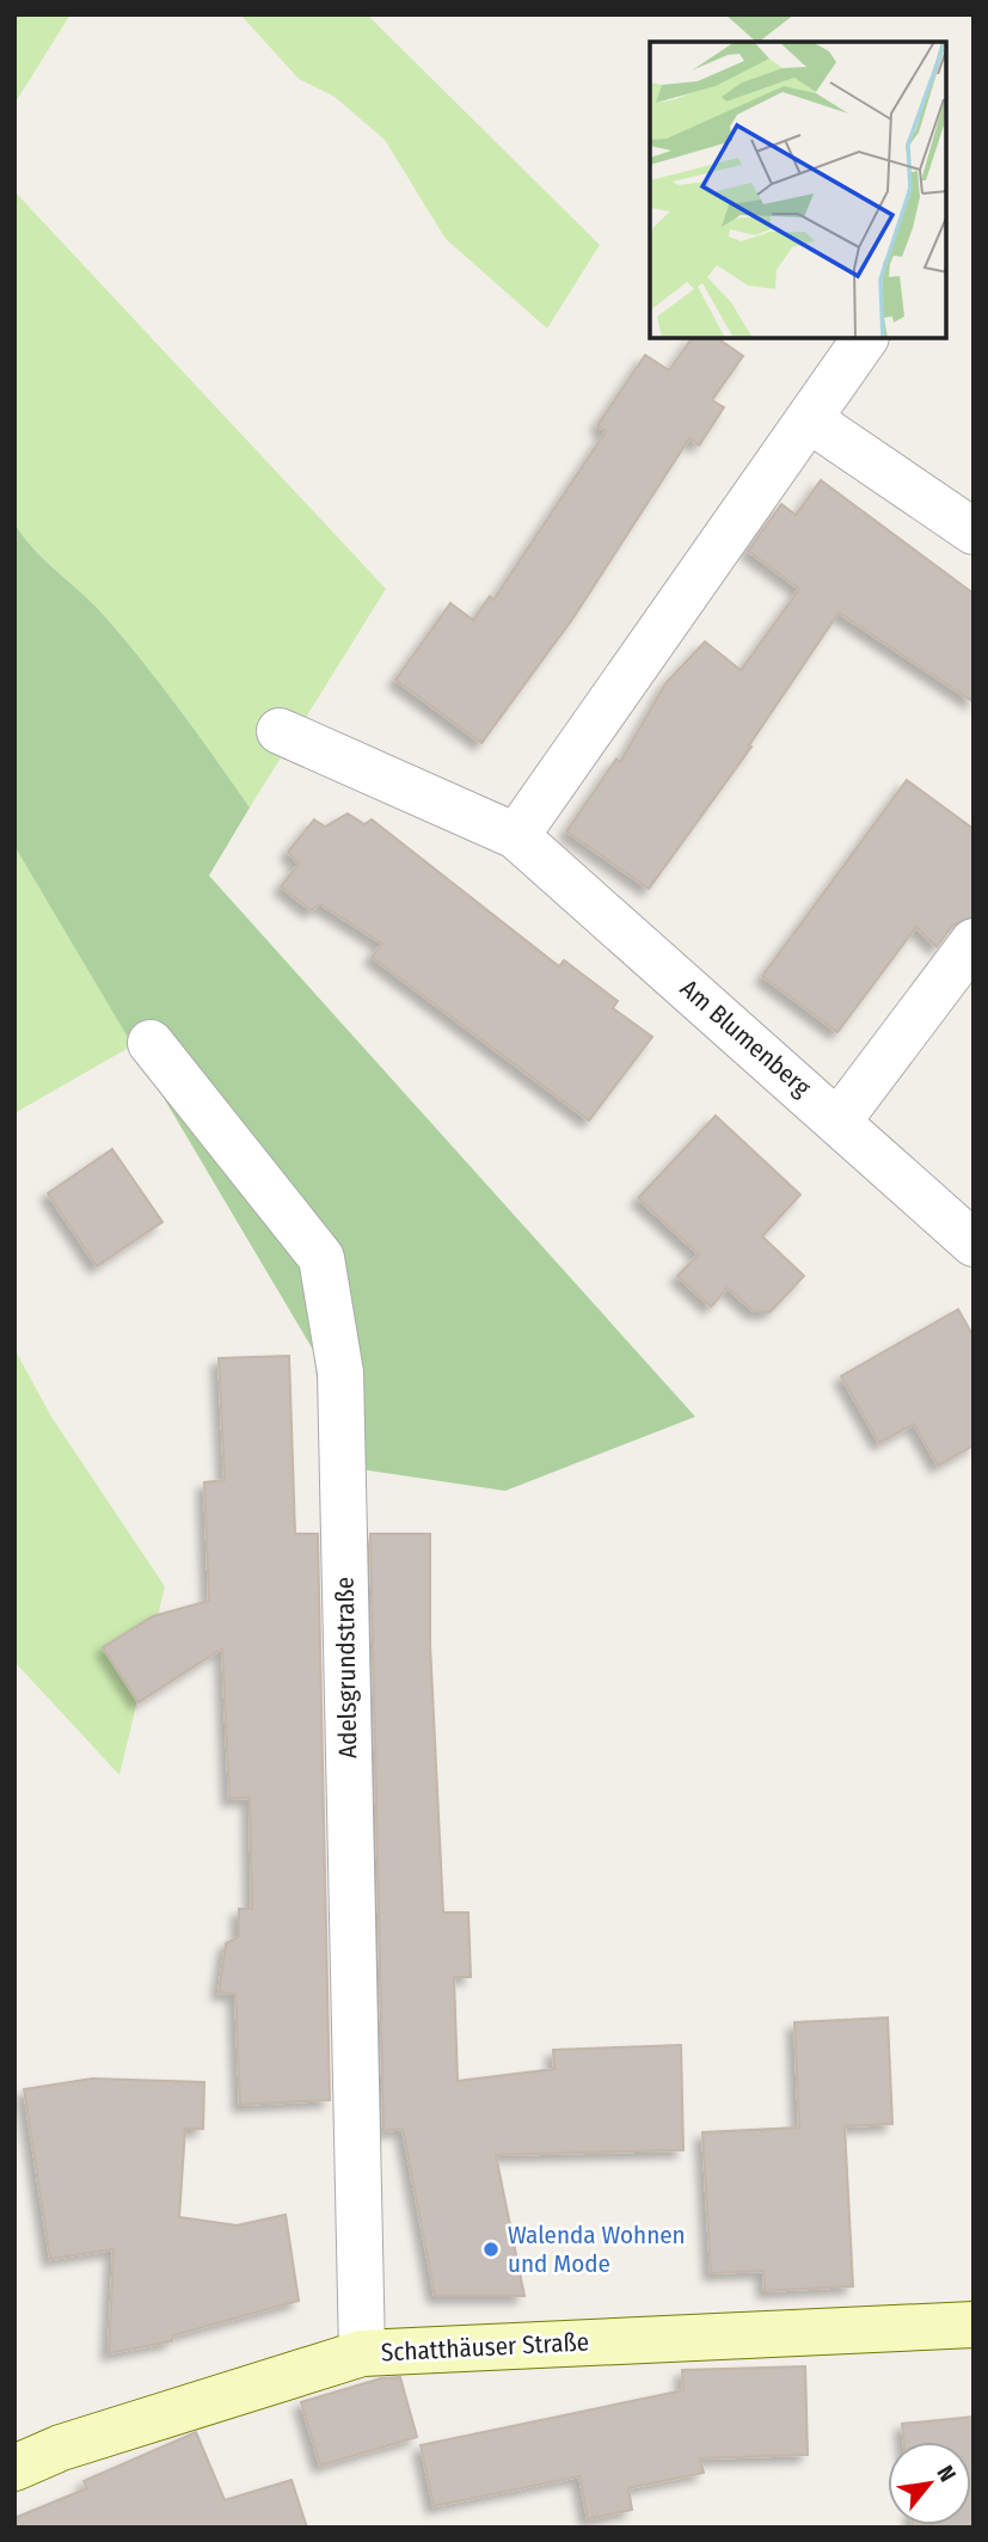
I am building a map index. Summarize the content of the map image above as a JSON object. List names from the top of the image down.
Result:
{
  "streets": {
    "main road": ["Schatthäuser Straße"],
    "street": ["Am Blumenberg", "Adelsgrundstraße"]
  },
  "crossings": [
    ["Adelsgrundstraße", "Schatthäuser Straße"]
  ],
  "places": ["Walenda Wohnen und Mode"],
  "north": "top right"
}
